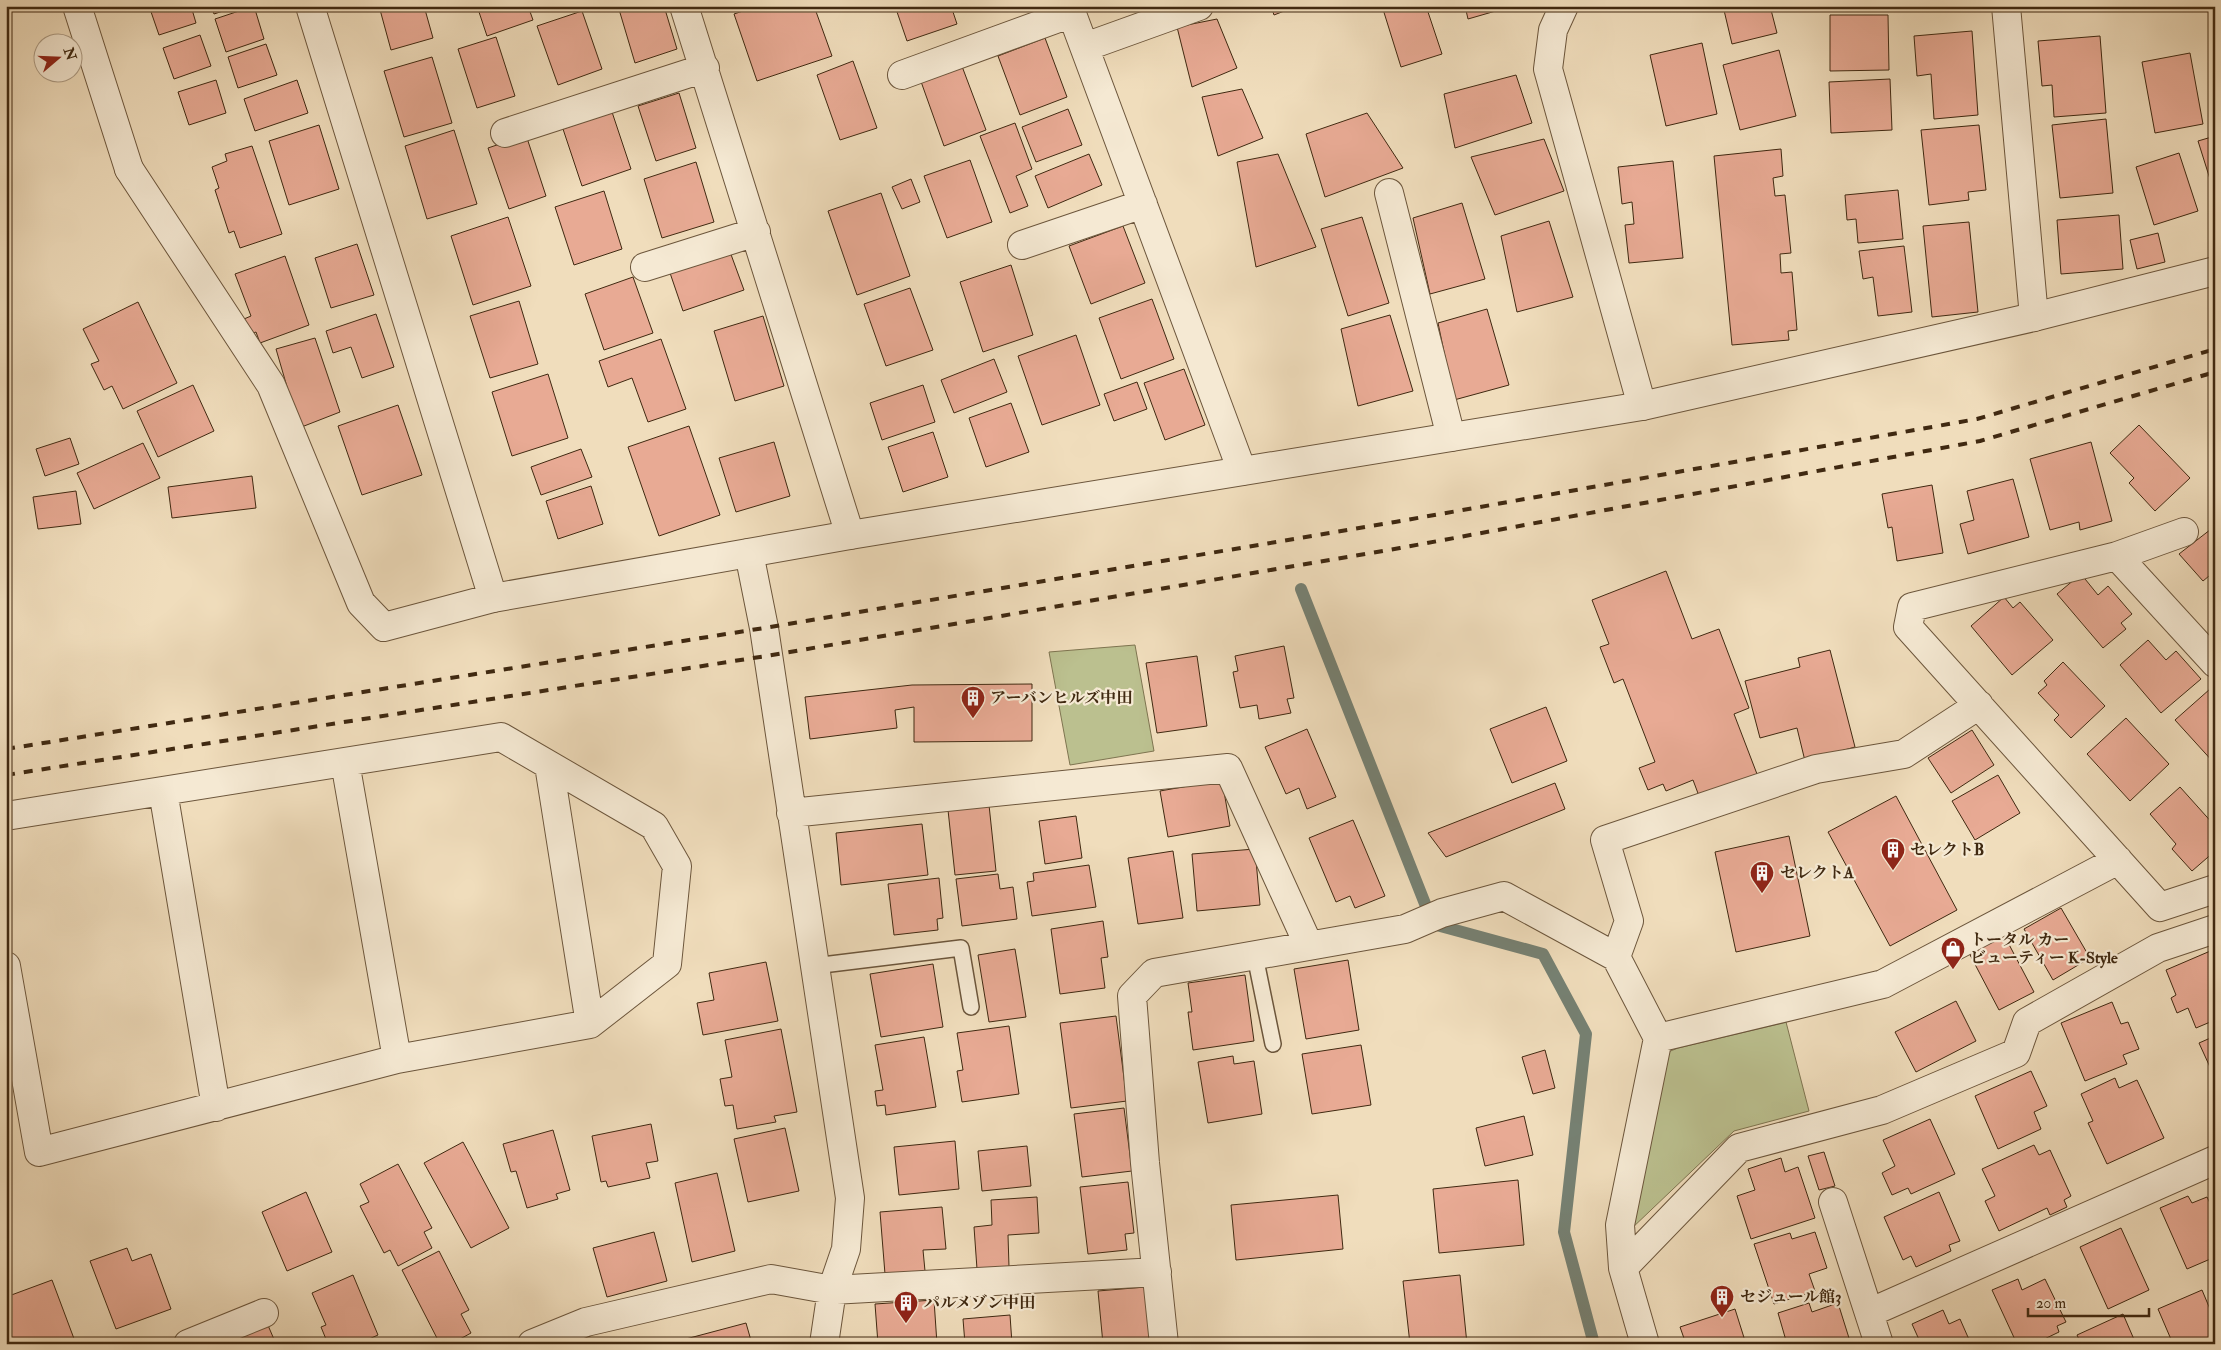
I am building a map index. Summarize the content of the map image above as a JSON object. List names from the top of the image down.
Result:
{
  "places": {
    "building": [
      "アーバンヒルズ中田",
      "セレクトB",
      "セレクトA",
      "セジュール館3",
      "パルメゾン中田"
    ],
    "shop": ["トータル カー ビューティー K-Style"]
  },
  "scale_bar": "20 m",
  "north": "right"
}
